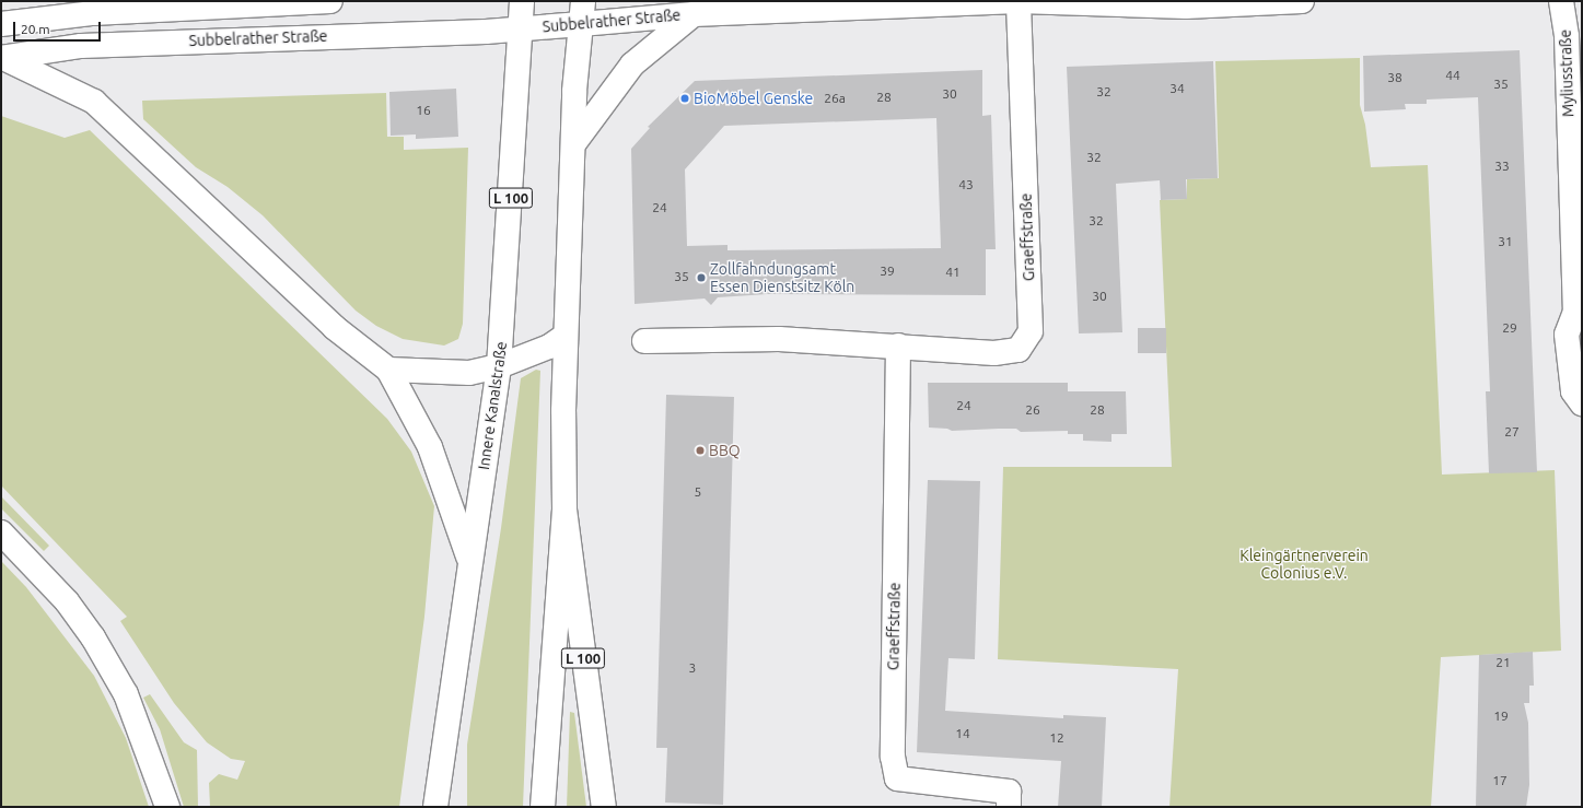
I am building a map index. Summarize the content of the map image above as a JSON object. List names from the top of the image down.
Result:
{
  "streets": {
    "main road": [
      "Subbelrather Straße",
      "Myliusstraße",
      "L 100",
      "Graeffstraße",
      "Innere Kanalstraße"
    ]
  },
  "crossings": [
    ["Subbelrather Straße", "L 100"],
    ["Subbelrather Straße", "Graeffstraße"],
    ["Subbelrather Straße", "Innere Kanalstraße"]
  ],
  "parks": ["Kleingärtnerverein Colonius e.V."],
  "places": ["BioMöbel Genske", "Zollfahndungsamt Essen Dienstsitz Köln", "BBQ"],
  "house_numbers": [
    "44",
    "38",
    "35",
    "34",
    "32",
    "30",
    "28",
    "26a",
    "16",
    "32",
    "33",
    "43",
    "24",
    "32",
    "31",
    "39",
    "41",
    "35",
    "30",
    "29",
    "24",
    "26",
    "28",
    "27",
    "5",
    "21",
    "3",
    "19",
    "14",
    "12",
    "17"
  ],
  "scale_bar": "20 m"
}
